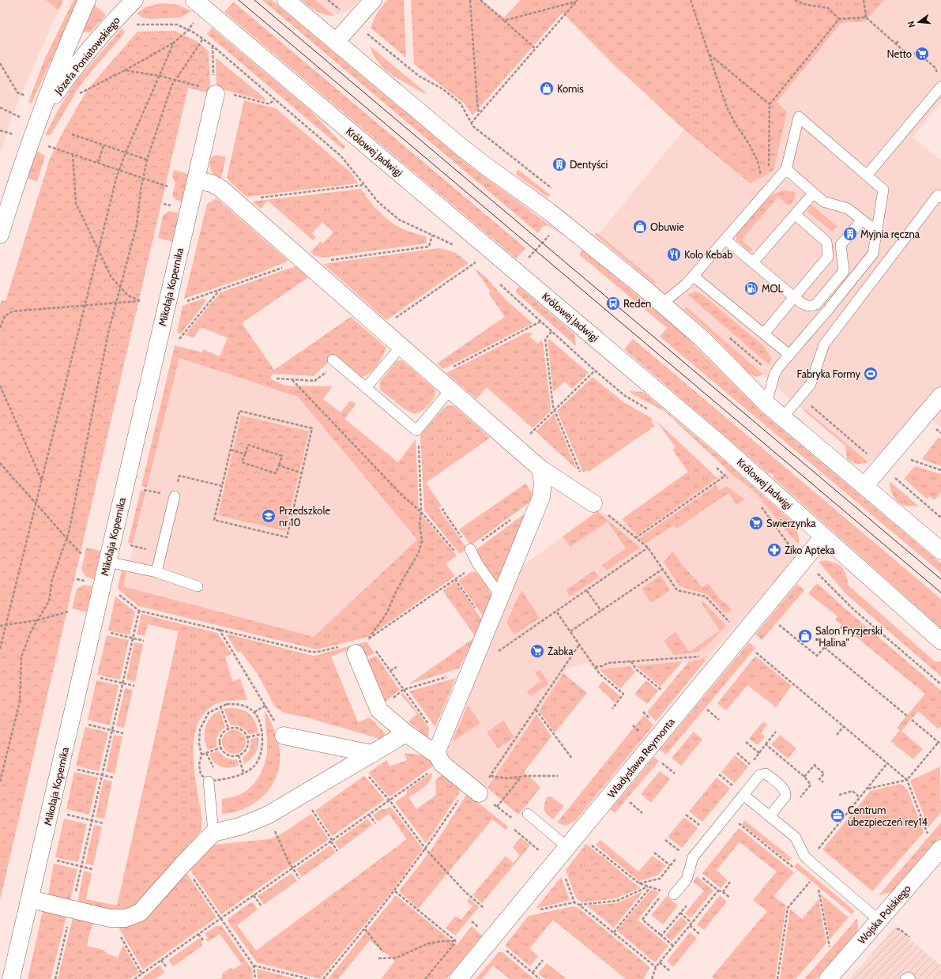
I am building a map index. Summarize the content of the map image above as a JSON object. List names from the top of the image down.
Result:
{
  "streets": {
    "street": [
      "Józefa Poniatowskiego",
      "Królowej Jadwigi",
      "Mikołaja Kopernika",
      "Władysława Reymonta",
      "Wojska Polskiego"
    ]
  },
  "crossings": [
    ["Królowej Jadwigi", "Władysława Reymonta"]
  ],
  "places": {
    "supermarket": ["Netto", "Świerzynka", "Żabka"],
    "shop": ["Komis", "Obuwie", "Salon Fryzjerski \"Halina\""],
    "building": ["Dentyści", "Myjnia ręczna"],
    "restaurant": ["Kolo Kebab"],
    "fuel station": ["MOL"],
    "bus stop": ["Reden"],
    "sports": ["Fabryka Formy"],
    "school or university": ["Przedszkole nr 10"],
    "pharmacy": ["Ziko Apteka"],
    "office": ["Centrum ubezpieczeń rey14"]
  },
  "north": "left"
}
